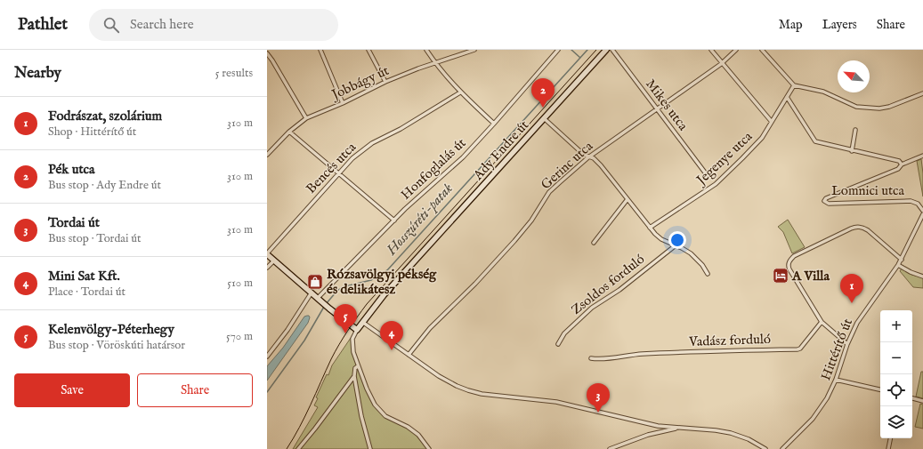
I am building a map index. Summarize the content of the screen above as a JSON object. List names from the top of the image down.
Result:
{
  "streets": {
    "street": [
      "Jobbágy út",
      "Mikes utca",
      "Ady Endre út",
      "Jegenye utca",
      "Gerinc utca",
      "Bencés utca",
      "Honfoglalás út",
      "Lomnici utca",
      "Zsoldos forduló",
      "Vadász forduló",
      "Hittérítő út"
    ]
  },
  "crossings": [
    ["Mikes utca", "Gerinc utca"],
    ["Jegenye utca", "Lomnici utca"]
  ],
  "water": ["Hosszúréti-patak"],
  "places": {
    "hotel": ["A Villa"],
    "shop": ["Rózsavölgyi pékség és delikátesz"]
  },
  "north": "top left",
  "page": {
    "header": "Pathlet",
    "search": "Search here",
    "nav": ["Map", "Layers", "Share"],
    "heading": ["Nearby", "5 results"],
    "pins": [
      "2",
      "1",
      "5",
      "4",
      "3"
    ],
    "list": [
      {
        "mark": "1",
        "name": "Fodrászat, szolárium",
        "note": "Shop · Hittérítő út",
        "value": "310 m"
      },
      {
        "mark": "2",
        "name": "Pék utca",
        "note": "Bus stop · Ady Endre út",
        "value": "310 m"
      },
      {
        "mark": "3",
        "name": "Tordai út",
        "note": "Bus stop · Tordai út",
        "value": "310 m"
      },
      {
        "mark": "4",
        "name": "Mini Sat Kft.",
        "note": "Place · Tordai út",
        "value": "510 m"
      },
      {
        "mark": "5",
        "name": "Kelenvölgy-Péterhegy",
        "note": "Bus stop · Vöröskúti határsor",
        "value": "570 m"
      }
    ],
    "map_buttons": ["+", "−"],
    "buttons": ["Save", "Share"]
  }
}
